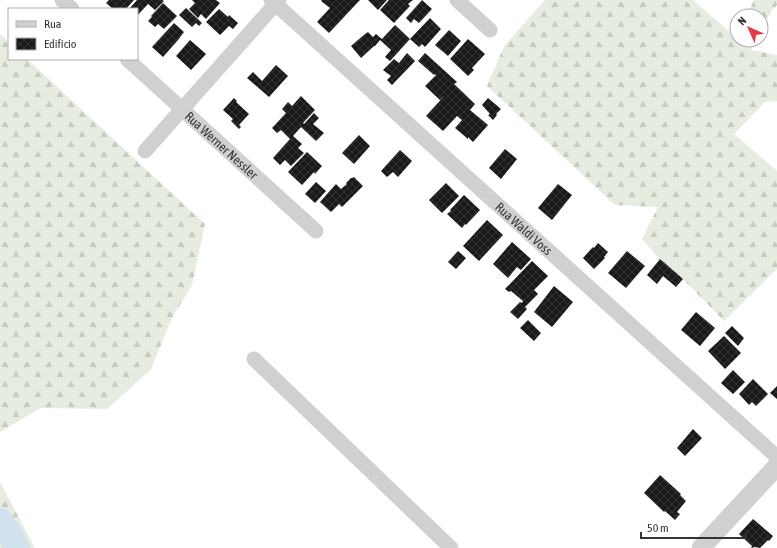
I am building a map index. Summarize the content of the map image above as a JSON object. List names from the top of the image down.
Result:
{
  "streets": {
    "street": ["Rua Werner Nessler", "Rua Waldi Voss"]
  },
  "legend": ["Rua", "Edifício"],
  "scale_bar": "50 m",
  "north": "top left"
}
